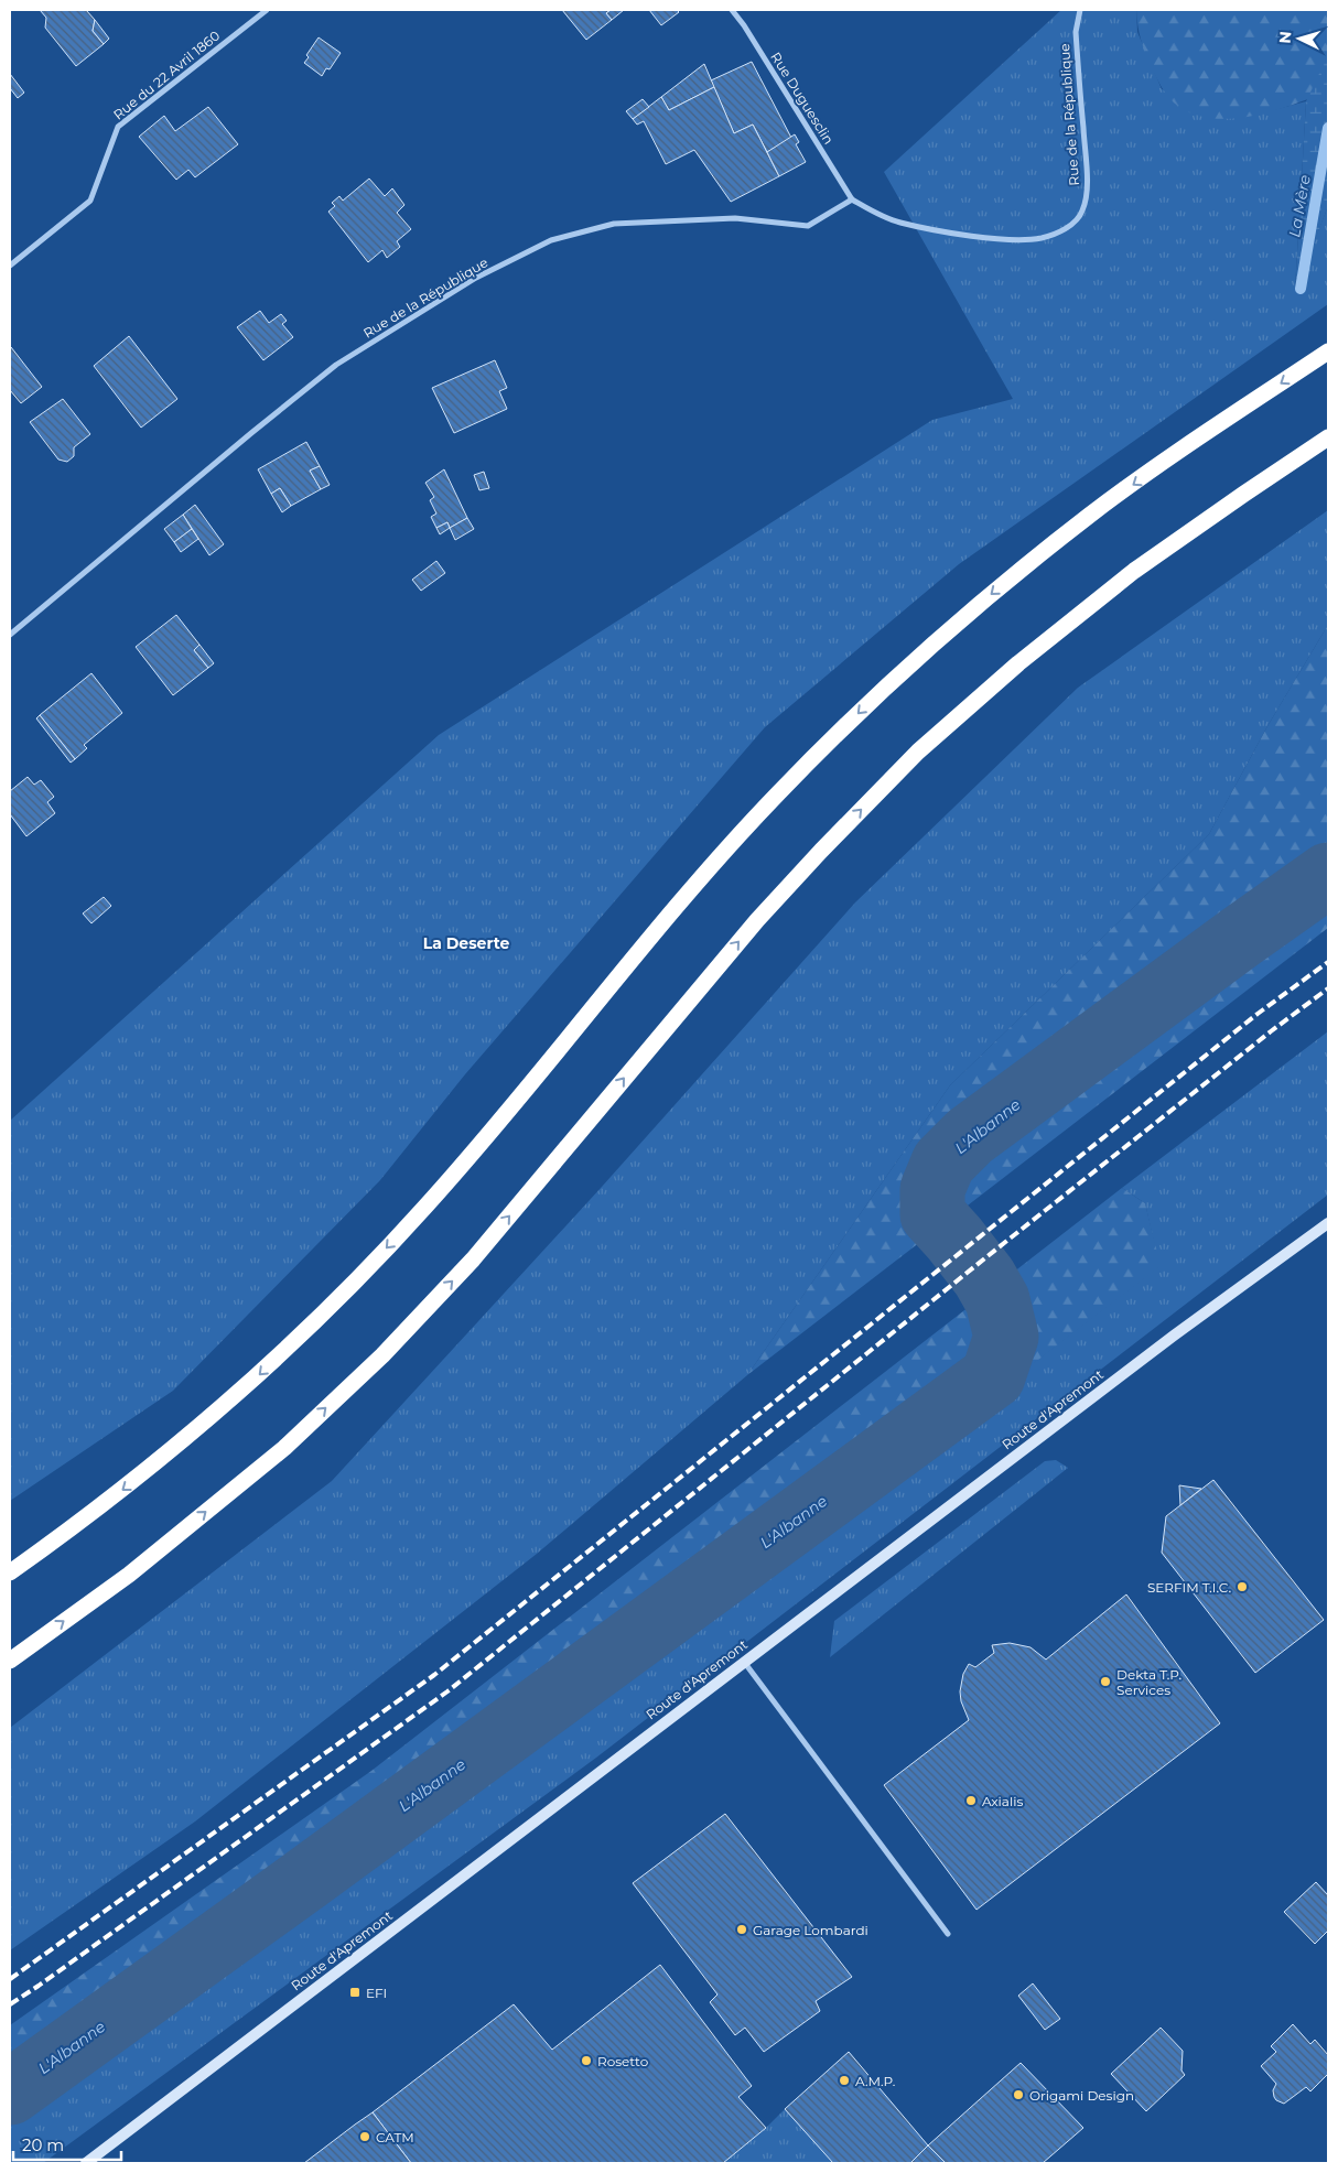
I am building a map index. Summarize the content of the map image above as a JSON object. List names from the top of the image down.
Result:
{
  "streets": {
    "main road": ["Route d'Apremont"],
    "street": ["Rue du 22 Avril 1860", "Rue Duguesclin", "Rue de la République"]
  },
  "crossings": [
    ["Rue Duguesclin", "Rue de la République"]
  ],
  "districts": ["La Deserte"],
  "water": ["La Mère", "L'Albanne"],
  "places": {
    "other": [
      "SERFIM T.I.C.",
      "Dekta T.P. Services",
      "Axialis",
      "Garage Lombardi",
      "Rosetto",
      "A.M.P.",
      "Origami Design",
      "CATM"
    ],
    "transit": ["EFI"]
  },
  "scale_bar": "20 m",
  "north": "left"
}
